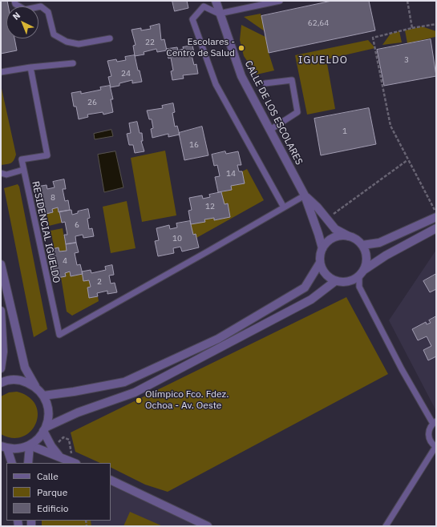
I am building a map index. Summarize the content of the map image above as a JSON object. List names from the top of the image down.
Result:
{
  "streets": {
    "street": ["CALLE DE LOS ESCOLARES"],
    "lane": ["RESIDENCIAL IGUELDO"]
  },
  "districts": ["IGUELDO"],
  "places": ["Escolares - Centro de Salud", "Olímpico Fco. Fdez. Ochoa - Av. Oeste"],
  "house_numbers": [
    "62,64",
    "22",
    "3",
    "24",
    "26",
    "1",
    "16",
    "14",
    "8",
    "12",
    "6",
    "10",
    "4",
    "2"
  ],
  "legend": ["Calle", "Parque", "Edificio"],
  "north": "top left"
}
